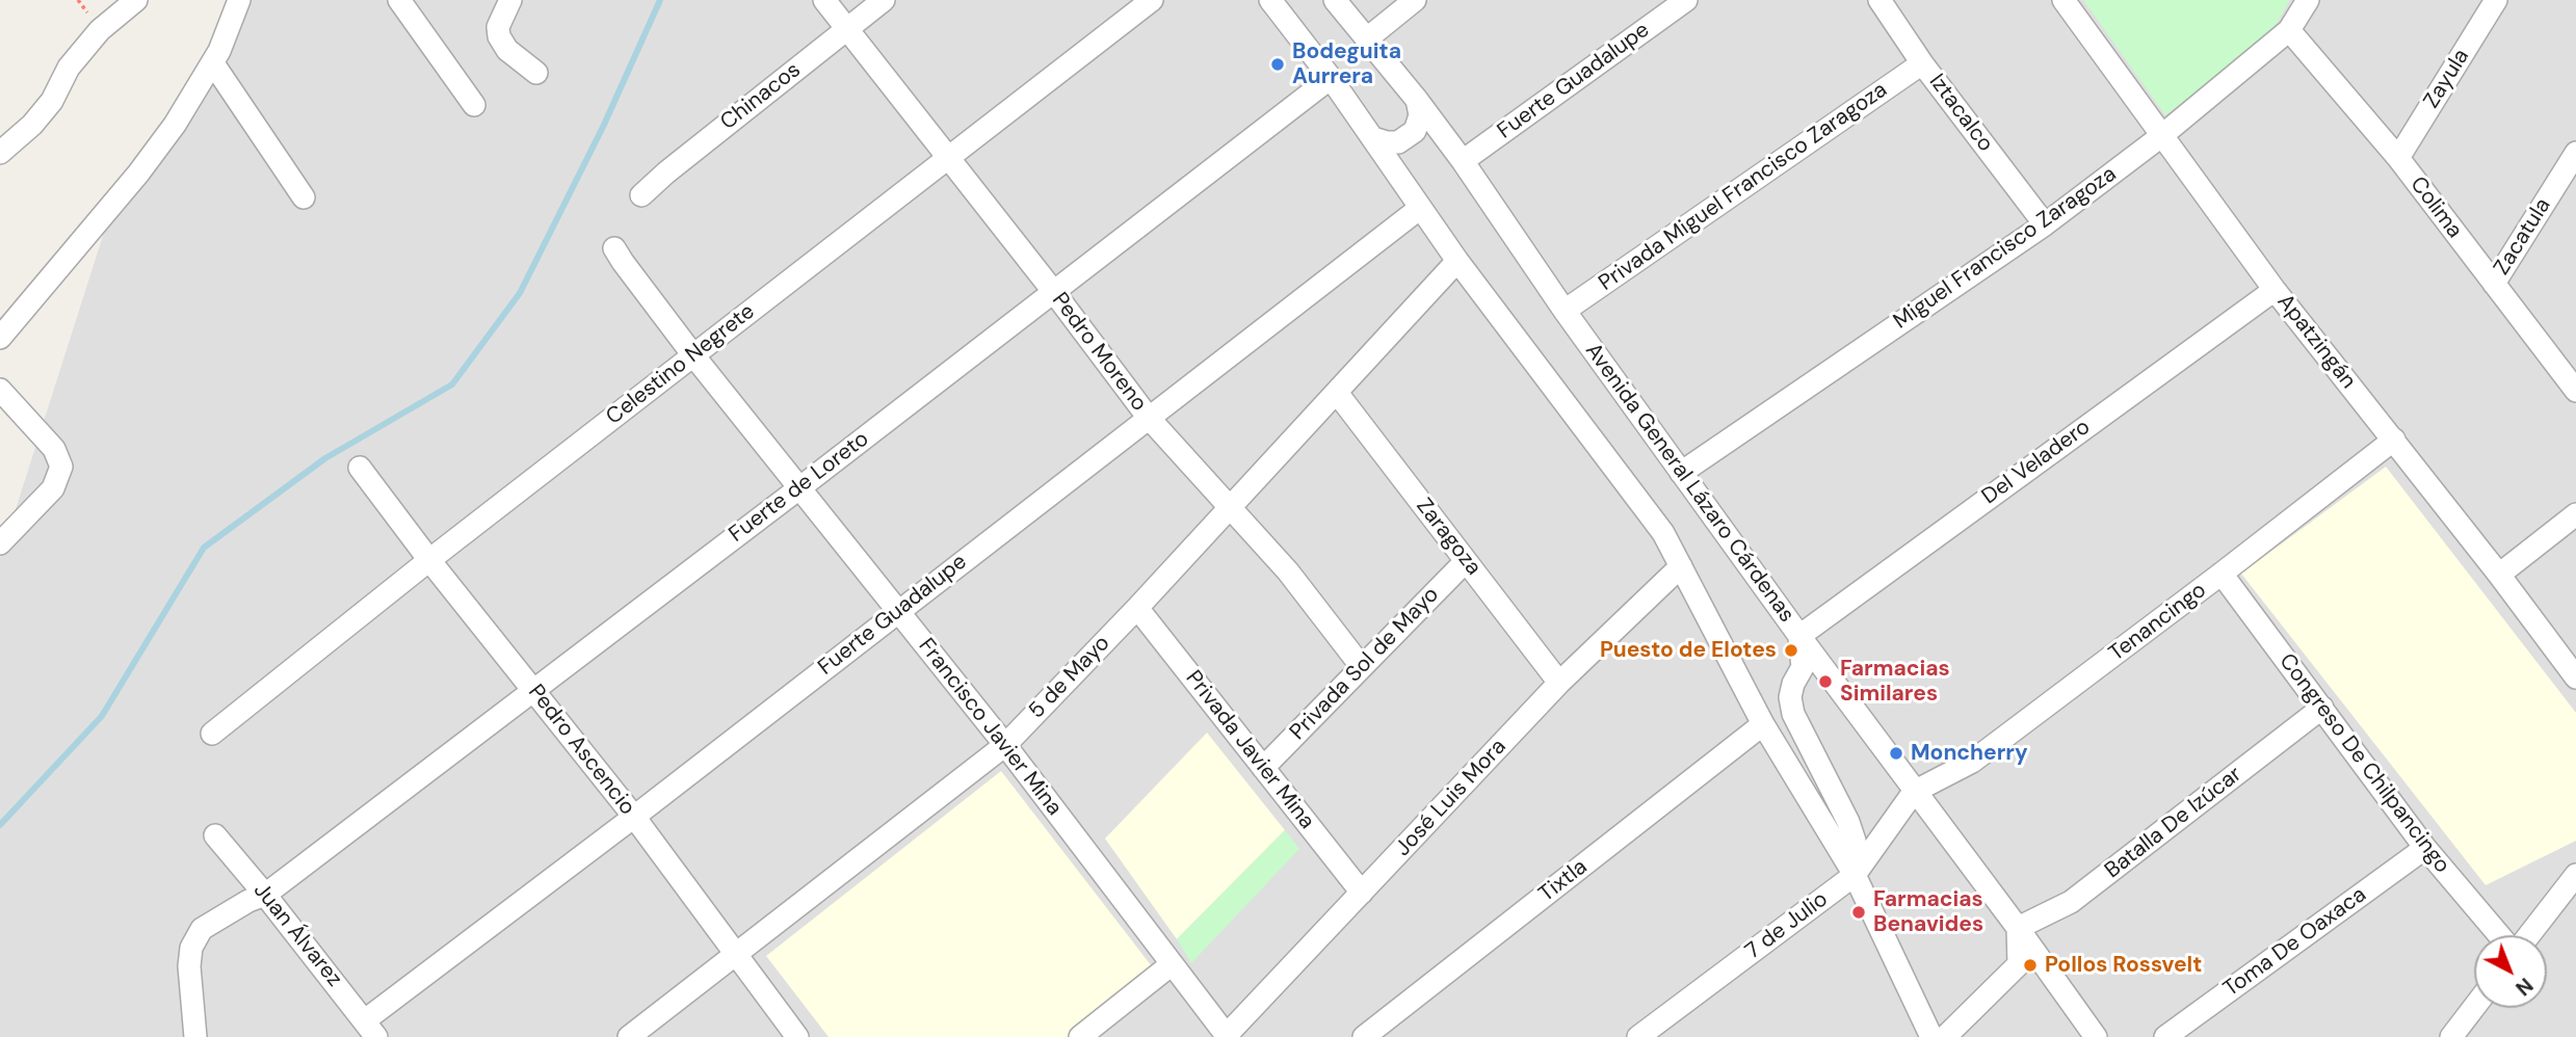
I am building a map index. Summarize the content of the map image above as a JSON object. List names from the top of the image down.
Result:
{
  "streets": {
    "street": [
      "Zayula",
      "Fuerte Guadalupe",
      "Chinacos",
      "Iztacalco",
      "Privada Miguel Francisco Zaragoza",
      "Colima",
      "Zacatula",
      "Miguel Francisco Zaragoza",
      "Apatzingán",
      "Pedro Moreno",
      "Celestino Negrete",
      "Del Veladero",
      "Avenida General Lázaro Cárdenas",
      "Fuerte de Loreto",
      "Zaragoza",
      "Tenancingo",
      "Privada Sol de Mayo",
      "5 de Mayo",
      "Francisco Javier Mina",
      "Pedro Ascencio",
      "Privada Javier Mina",
      "Congreso De Chilpancingo",
      "José Luis Mora",
      "Batalla De Izúcar",
      "Tixtla",
      "7 de Julio",
      "Juan Álvarez",
      "Toma De Oaxaca"
    ]
  },
  "crossings": [
    ["Zayula", "Colima"],
    ["Fuerte Guadalupe", "Pedro Moreno"],
    ["Fuerte Guadalupe", "Avenida General Lázaro Cárdenas"],
    ["Fuerte Guadalupe", "Francisco Javier Mina"],
    ["Fuerte Guadalupe", "Pedro Ascencio"],
    ["Fuerte Guadalupe", "Juan Álvarez"],
    ["Chinacos", "Pedro Moreno"],
    ["Iztacalco", "Privada Miguel Francisco Zaragoza"],
    ["Iztacalco", "Miguel Francisco Zaragoza"],
    ["Privada Miguel Francisco Zaragoza", "Avenida General Lázaro Cárdenas"],
    ["Colima", "Zacatula"],
    ["Colima", "Miguel Francisco Zaragoza"],
    ["Miguel Francisco Zaragoza", "Apatzingán"],
    ["Miguel Francisco Zaragoza", "Avenida General Lázaro Cárdenas"],
    ["Apatzingán", "Del Veladero"],
    ["Apatzingán", "Tenancingo"],
    ["Pedro Moreno", "Celestino Negrete"],
    ["Pedro Moreno", "Fuerte de Loreto"],
    ["Pedro Moreno", "Privada Sol de Mayo"],
    ["Pedro Moreno", "5 de Mayo"],
    ["Celestino Negrete", "Francisco Javier Mina"],
    ["Celestino Negrete", "Pedro Ascencio"],
    ["Del Veladero", "Avenida General Lázaro Cárdenas"],
    ["Avenida General Lázaro Cárdenas", "Tenancingo"],
    ["Avenida General Lázaro Cárdenas", "Batalla De Izúcar"],
    ["Avenida General Lázaro Cárdenas", "7 de Julio"],
    ["Fuerte de Loreto", "Francisco Javier Mina"],
    ["Fuerte de Loreto", "Pedro Ascencio"],
    ["Fuerte de Loreto", "Juan Álvarez"],
    ["Zaragoza", "Privada Sol de Mayo"],
    ["Zaragoza", "5 de Mayo"],
    ["Zaragoza", "José Luis Mora"],
    ["Tenancingo", "Congreso De Chilpancingo"],
    ["Tenancingo", "7 de Julio"],
    ["Privada Sol de Mayo", "Privada Javier Mina"],
    ["5 de Mayo", "Francisco Javier Mina"],
    ["5 de Mayo", "Pedro Ascencio"],
    ["5 de Mayo", "Privada Javier Mina"],
    ["Francisco Javier Mina", "José Luis Mora"],
    ["Privada Javier Mina", "José Luis Mora"],
    ["Congreso De Chilpancingo", "Batalla De Izúcar"],
    ["Congreso De Chilpancingo", "Toma De Oaxaca"]
  ],
  "places": [
    "Bodeguita Aurrera",
    "Puesto de Elotes",
    "Farmacias Similares",
    "Moncherry",
    "Farmacias Benavides",
    "Pollos Rossvelt"
  ],
  "north": "bottom right"
}
